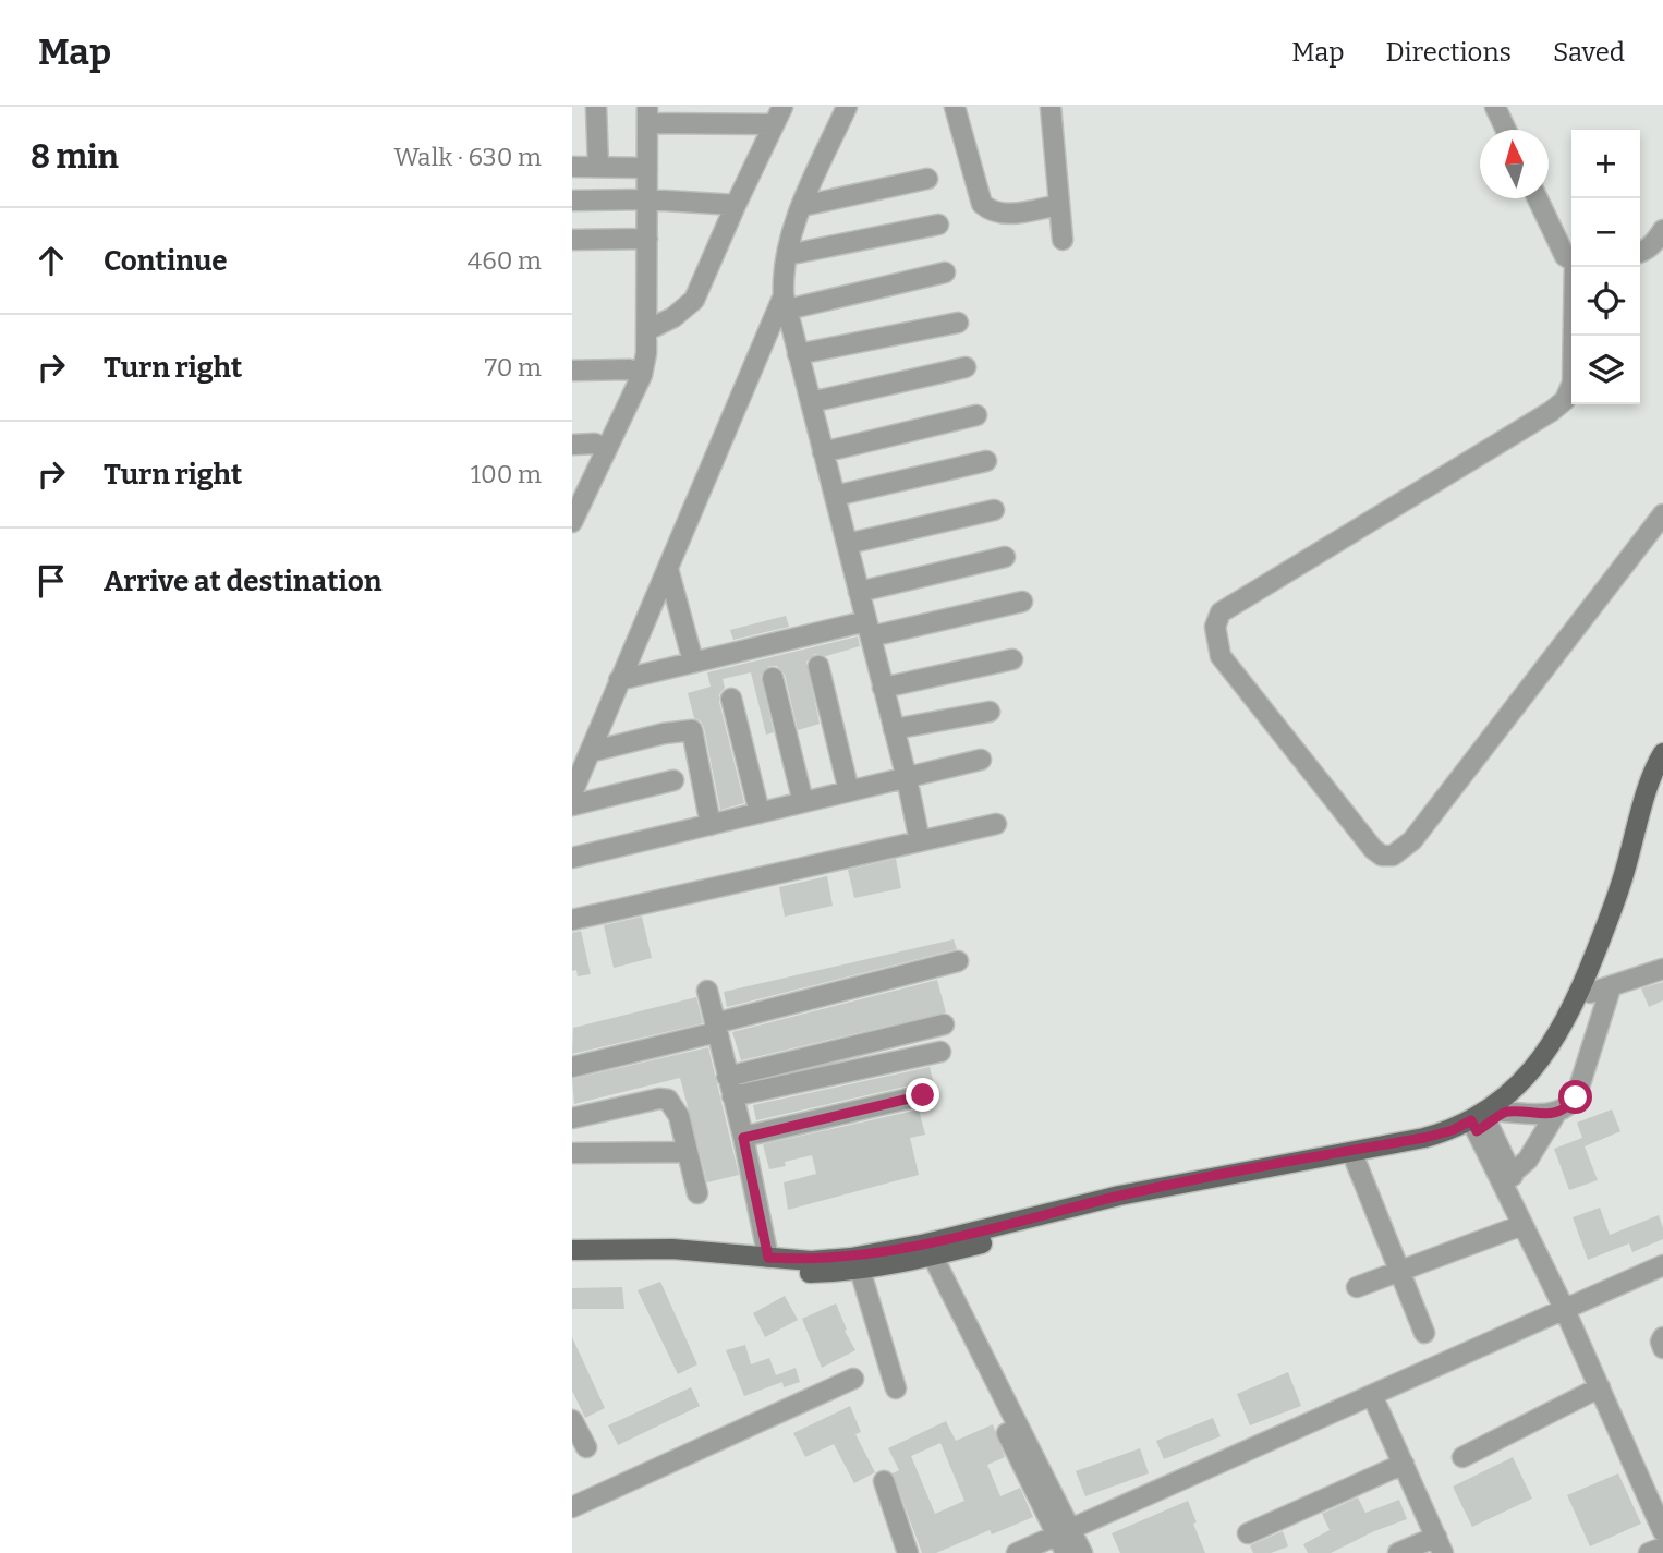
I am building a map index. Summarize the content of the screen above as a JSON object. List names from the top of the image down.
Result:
{
  "north": "top",
  "page": {
    "header": "Map",
    "nav": ["Map", "Directions", "Saved"],
    "heading": ["8 min", "Walk · 630 m"],
    "map_buttons": ["+", "−"],
    "list": [
      ["Continue", "460 m"],
      ["Turn right", "70 m"],
      ["Turn right", "100 m"],
      "Arrive at destination"
    ]
  }
}
